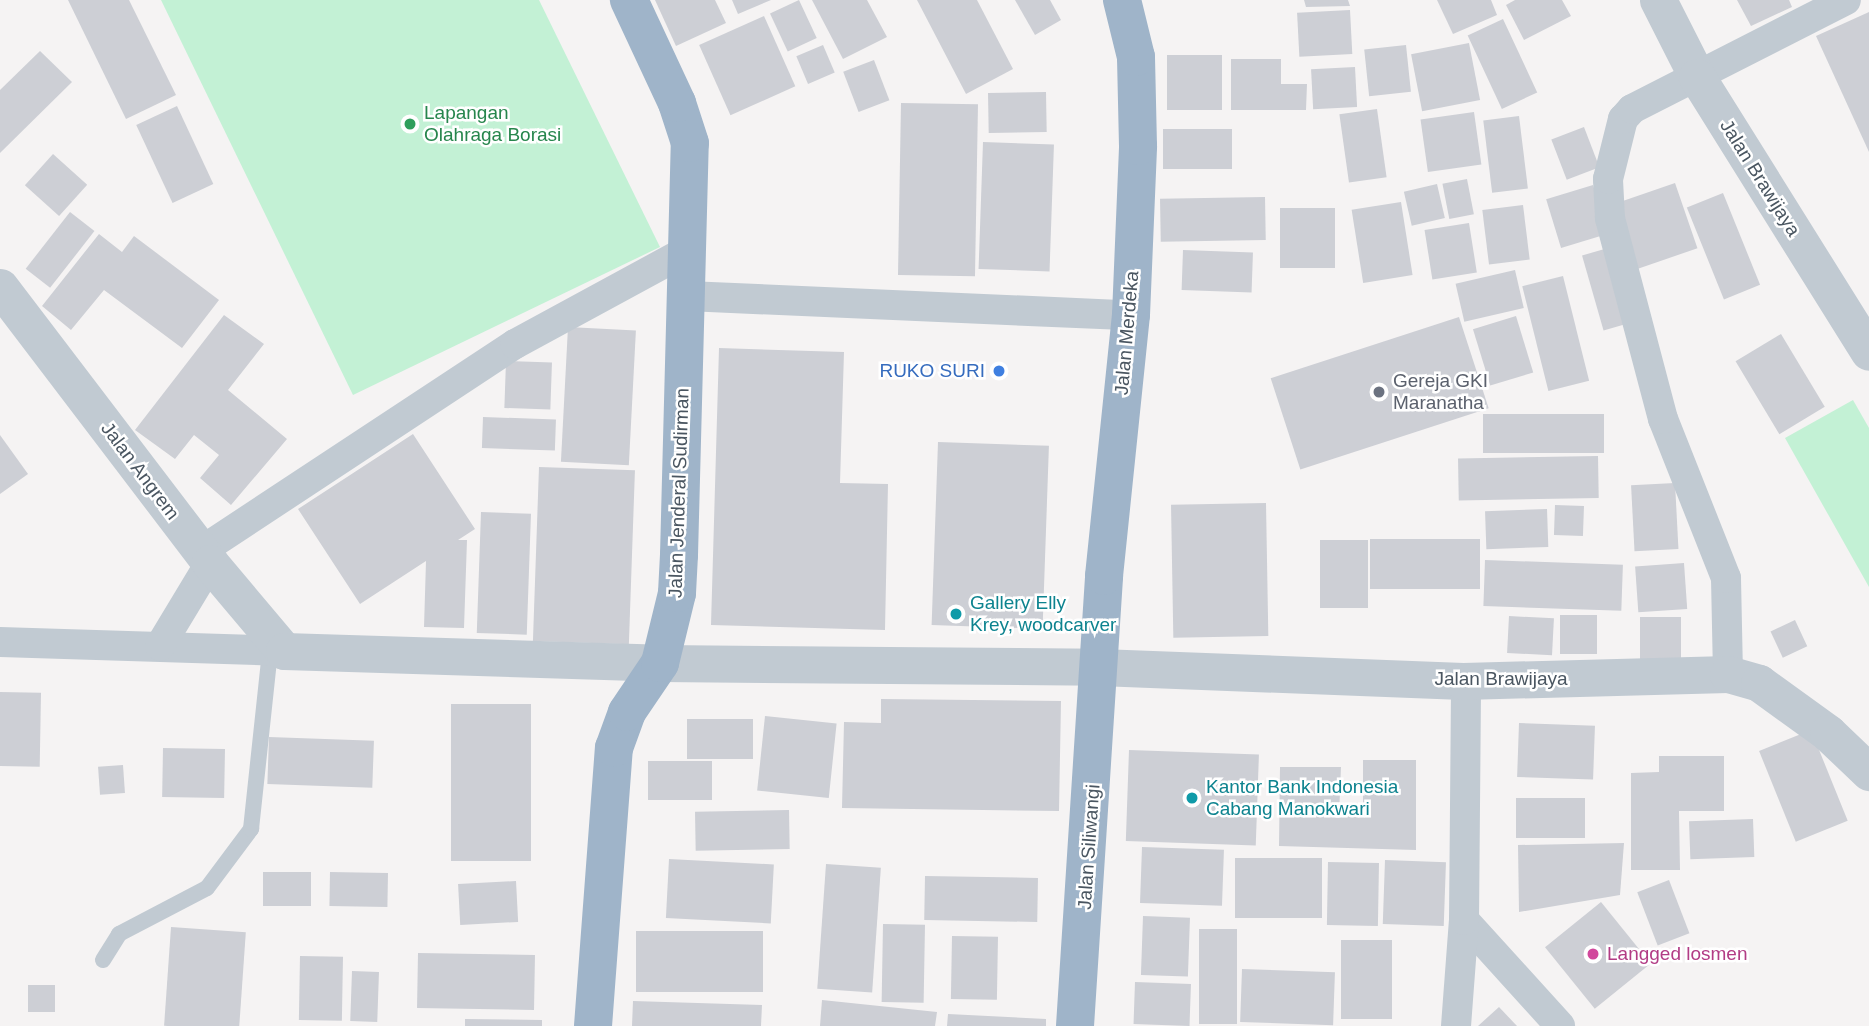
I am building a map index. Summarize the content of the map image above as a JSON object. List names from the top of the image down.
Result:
{
  "streets": {
    "highway": ["Jalan Merdeka", "Jalan Jenderal Sudirman", "Jalan Siliwangi"],
    "street": ["Jalan Brawijaya", "Jalan Angrem"]
  },
  "crossings": [
    ["Jalan Brawijaya", "Jalan Merdeka"],
    ["Jalan Brawijaya", "Jalan Angrem"],
    ["Jalan Brawijaya", "Jalan Jenderal Sudirman"],
    ["Jalan Brawijaya", "Jalan Siliwangi"],
    ["Jalan Merdeka", "Jalan Siliwangi"]
  ],
  "places": [
    "Lapangan Olahraga Borasi",
    "RUKO SURI",
    "Gereja GKI Maranatha",
    "Gallery Elly Krey, woodcarver",
    "Kantor Bank Indonesia Cabang Manokwari",
    "Langged losmen"
  ]
}
